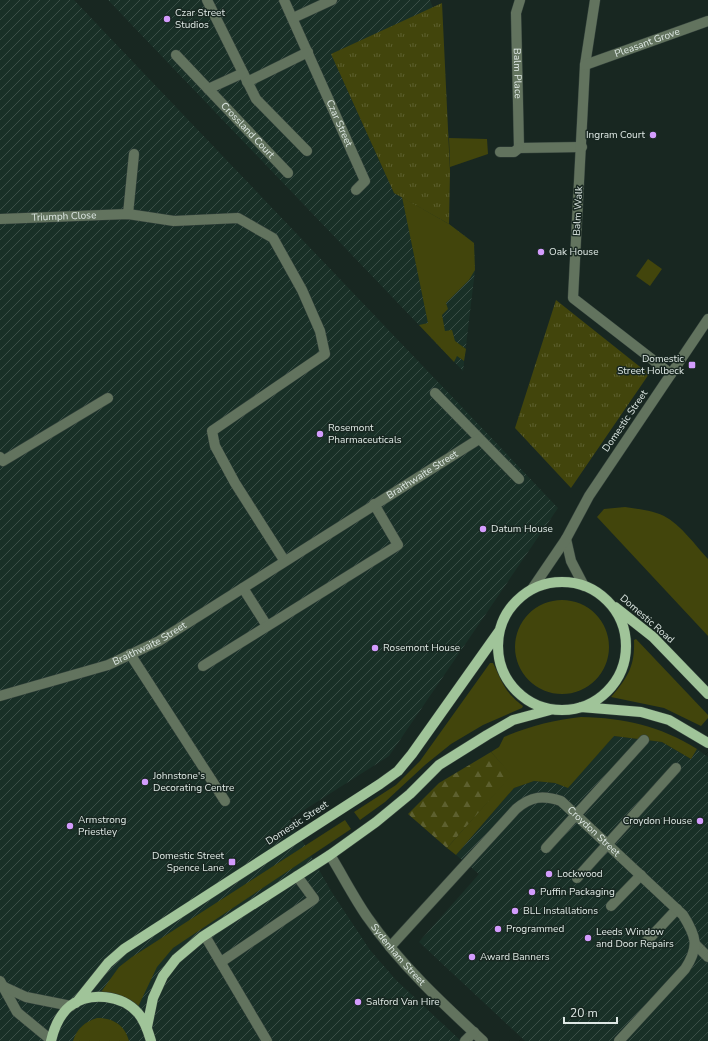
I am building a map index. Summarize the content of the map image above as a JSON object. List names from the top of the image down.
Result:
{
  "streets": {
    "main road": ["Domestic Street", "Domestic Road"],
    "street": [
      "Pleasant Grove",
      "Balm Place",
      "Czar Street",
      "Crossland Court",
      "Balm Walk",
      "Triumph Close",
      "Braithwaite Street",
      "Croydon Street",
      "Sydenham Street"
    ]
  },
  "crossings": [
    ["Pleasant Grove", "Balm Walk"],
    ["Balm Walk", "Domestic Street"],
    ["Triumph Close", "Braithwaite Street"],
    ["Domestic Street", "Domestic Road"],
    ["Croydon Street", "Sydenham Street"]
  ],
  "places": {
    "other": [
      "Czar Street Studios",
      "Ingram Court",
      "Oak House",
      "Rosemont Pharmaceuticals",
      "Datum House",
      "Rosemont House",
      "Johnstone's Decorating Centre",
      "Croydon House",
      "Armstrong Priestley",
      "Lockwood",
      "Puffin Packaging",
      "BLL Installations",
      "Programmed",
      "Leeds Window and Door Repairs",
      "Award Banners",
      "Salford Van Hire"
    ],
    "transit": ["Domestic Street Holbeck", "Domestic Street Spence Lane"]
  },
  "scale_bar": "20 m"
}
